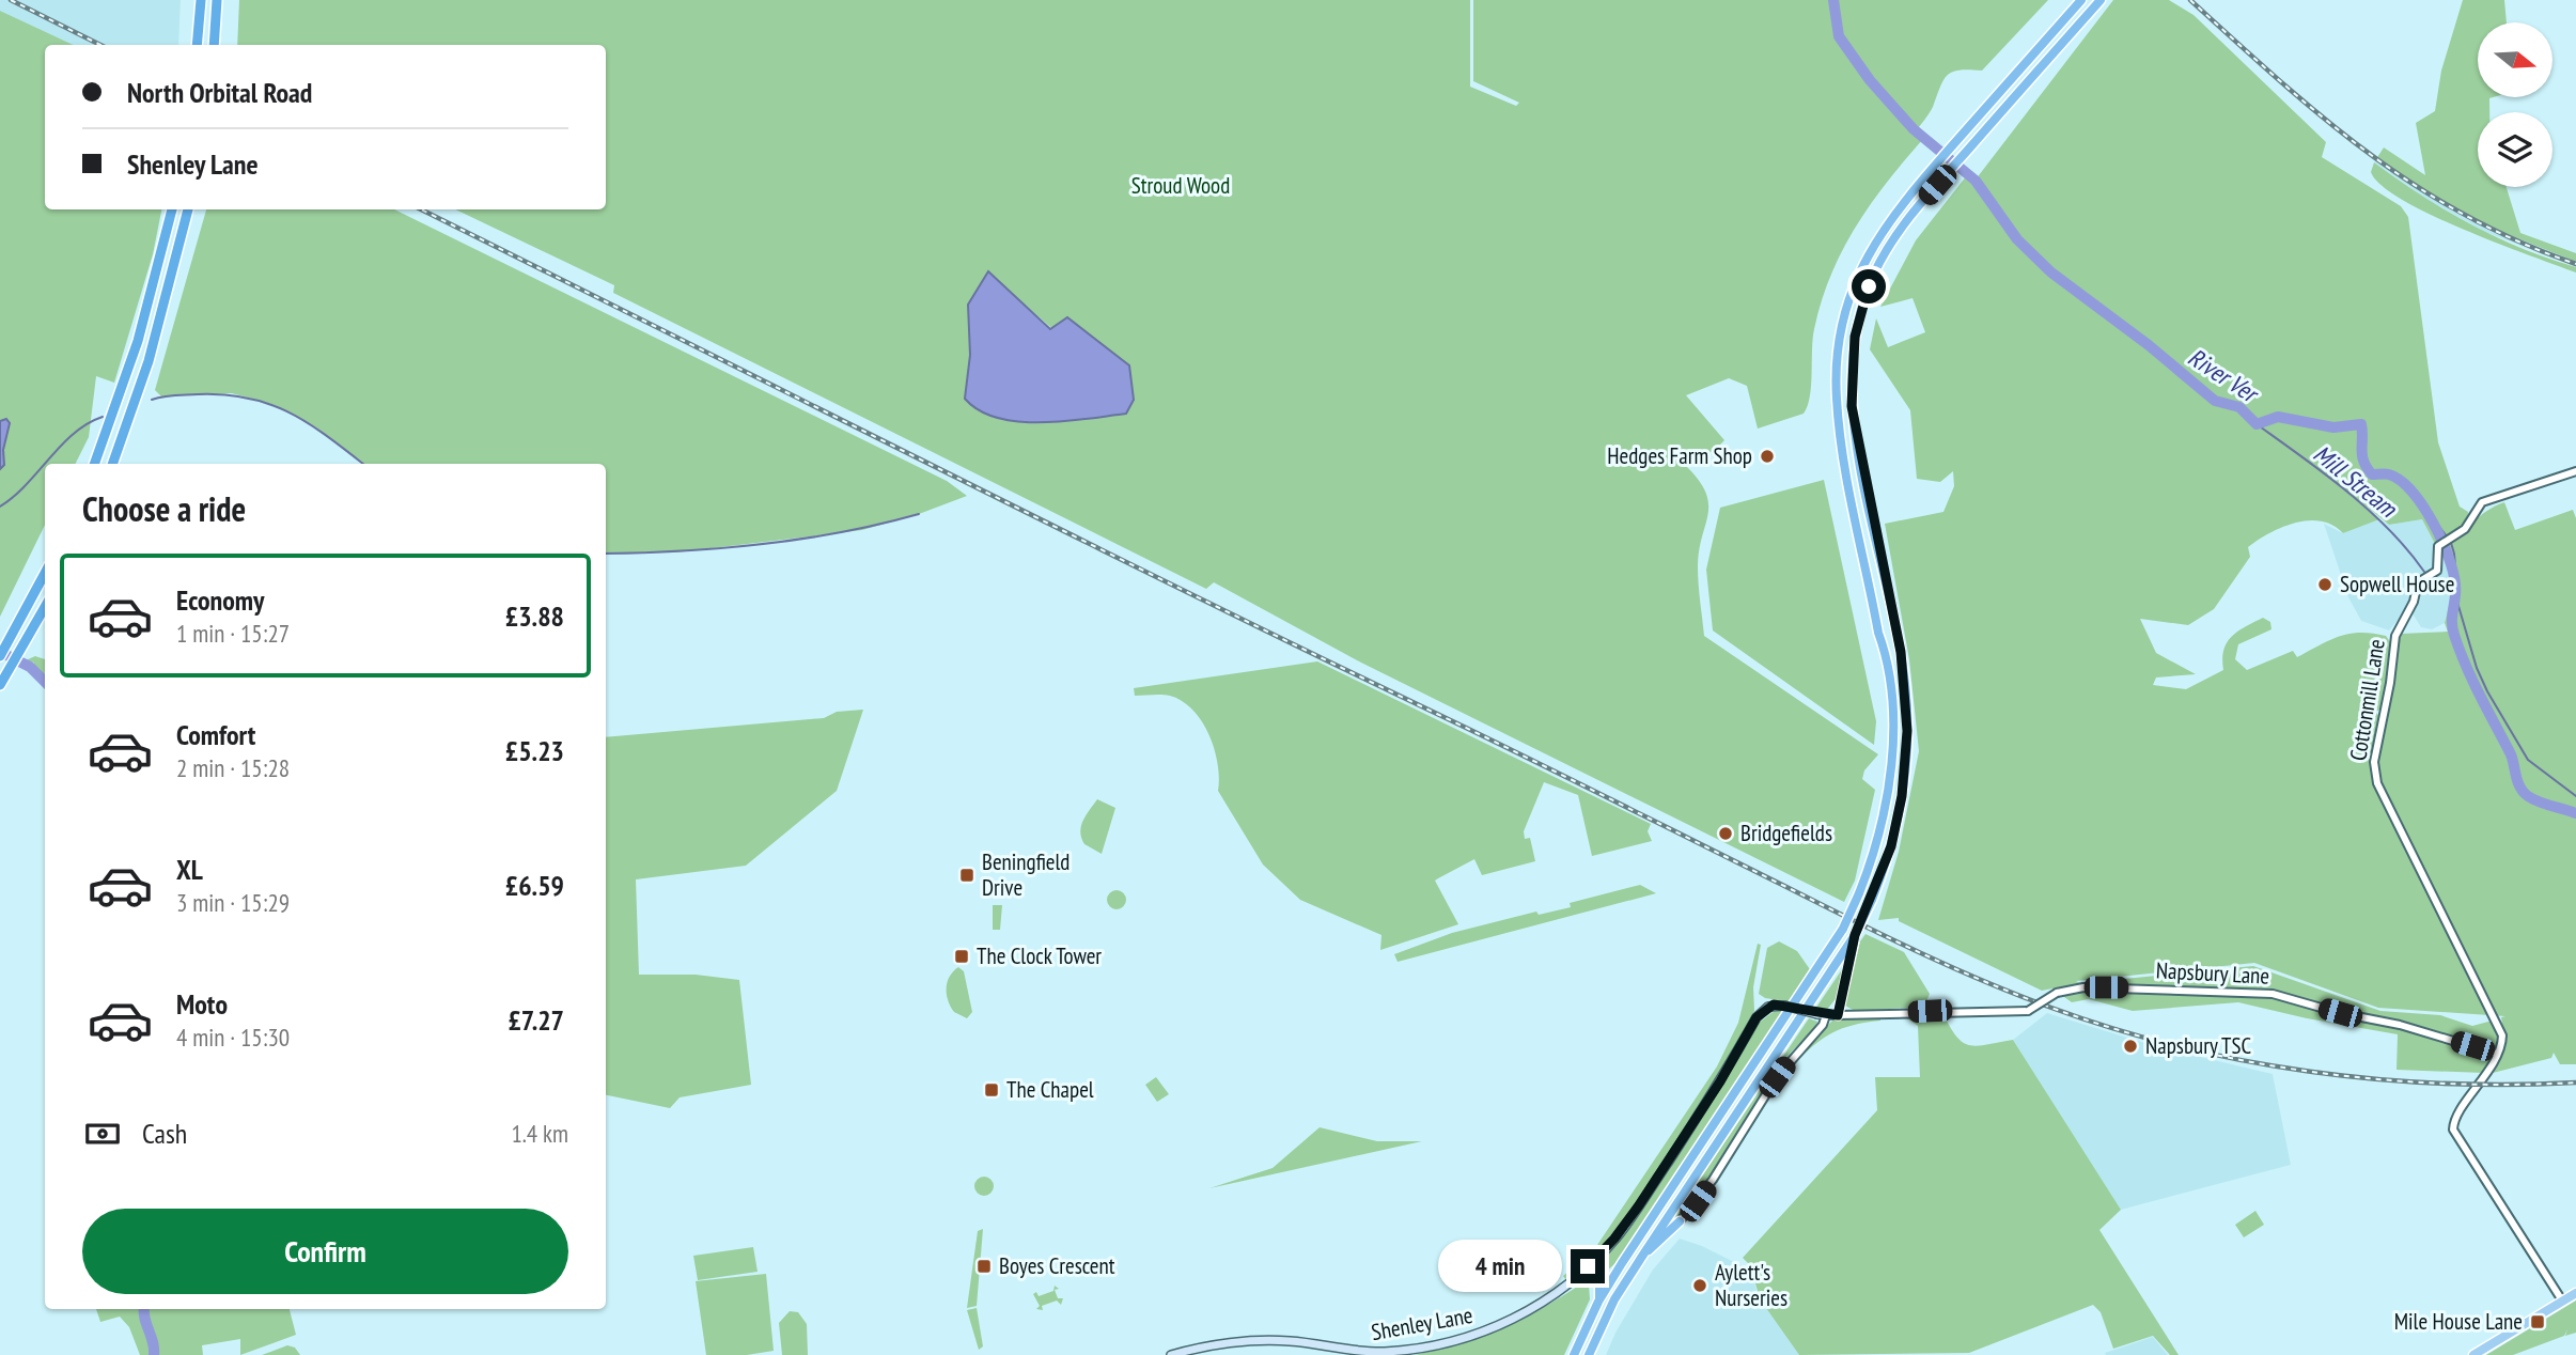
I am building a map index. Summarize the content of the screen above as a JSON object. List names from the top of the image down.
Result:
{
  "streets": {
    "main road": ["Shenley Lane"],
    "street": ["Cottonmill Lane", "Napsbury Lane"]
  },
  "crossings": [
    ["Cottonmill Lane", "Napsbury Lane"],
    ["Napsbury Lane", "Shenley Lane"]
  ],
  "water": ["River Ver", "Mill Stream"],
  "parks": ["Stroud Wood"],
  "places": {
    "other": [
      "Hedges Farm Shop",
      "Sopwell House",
      "Bridgefields",
      "Napsbury TSC",
      "Aylett's Nurseries"
    ],
    "transit": [
      "Beningfield Drive",
      "The Clock Tower",
      "The Chapel",
      "Boyes Crescent",
      "Mile House Lane"
    ]
  },
  "north": "right",
  "page": {
    "banner": ["North Orbital Road", "Shenley Lane"],
    "heading": "Choose a ride",
    "list": [
      {
        "name": "Economy",
        "note": "1 min · 15:27",
        "value": "£3.88"
      },
      {
        "name": "Comfort",
        "note": "2 min · 15:28",
        "value": "£5.23"
      },
      {
        "name": "XL",
        "note": "3 min · 15:29",
        "value": "£6.59"
      },
      {
        "name": "Moto",
        "note": "4 min · 15:30",
        "value": "£7.27"
      }
    ],
    "pay": ["Cash", "1.4 km"],
    "buttons": "Confirm",
    "bubble": "4 min"
  }
}
